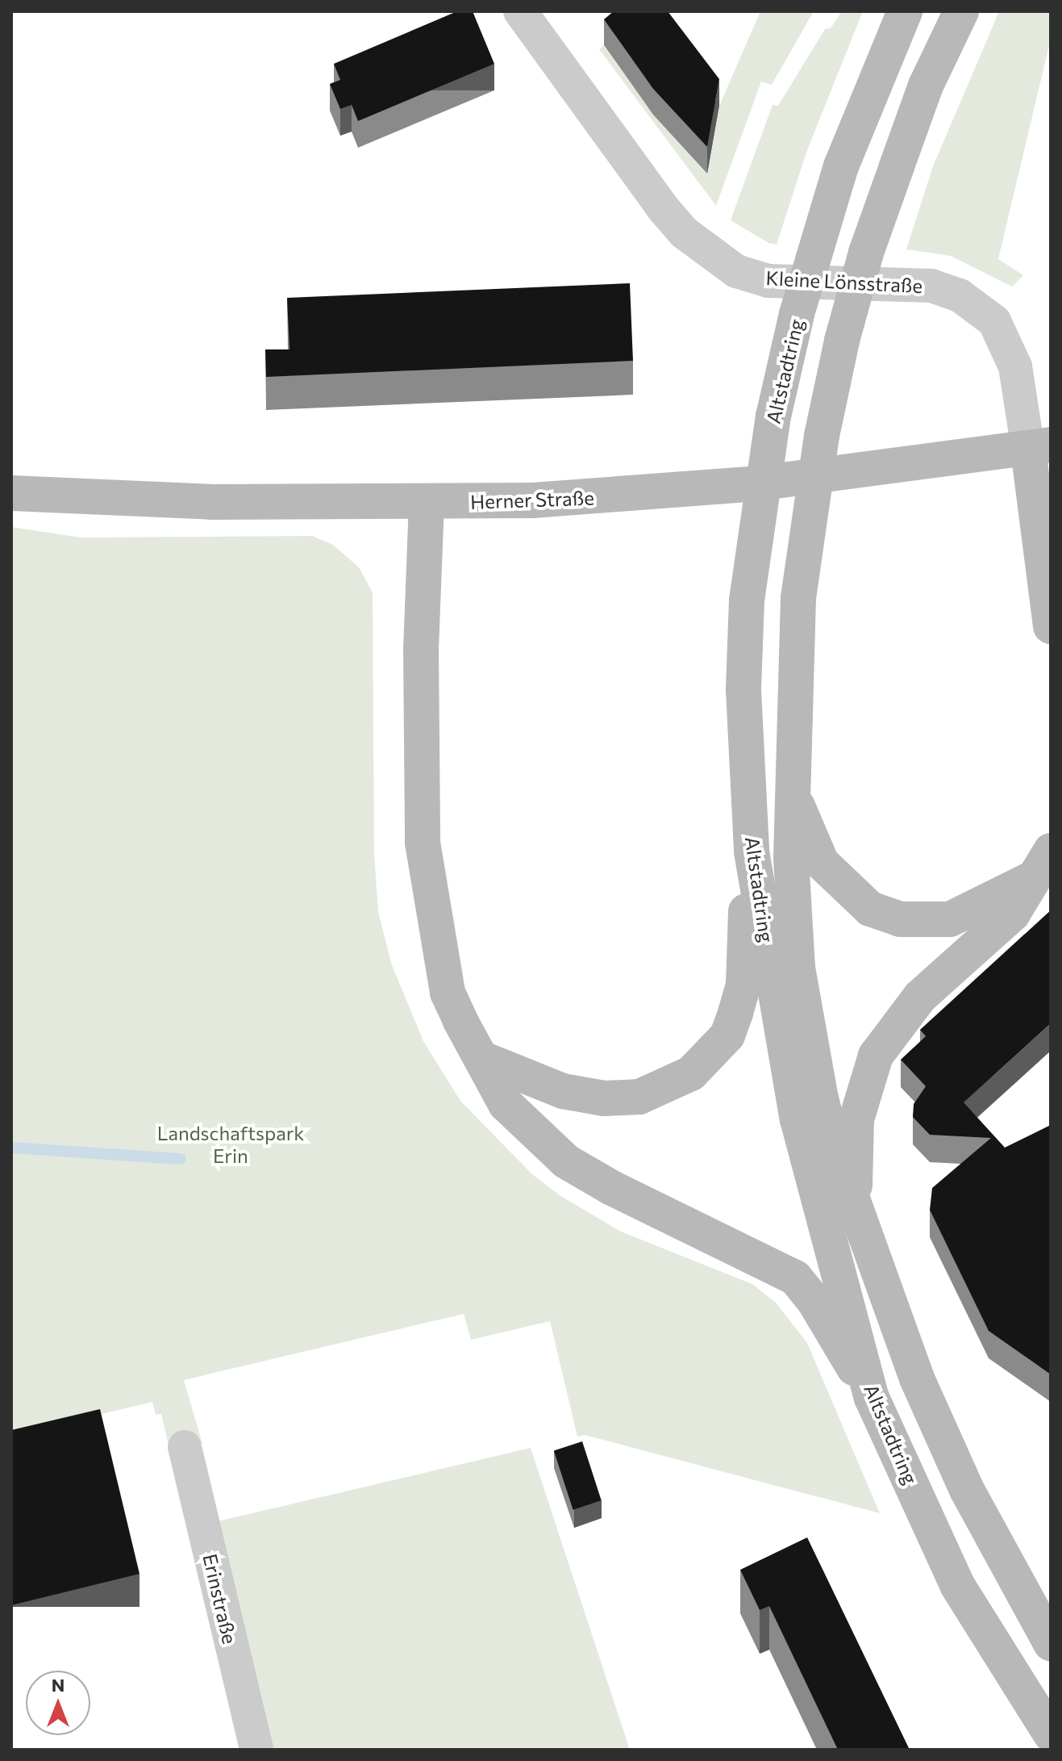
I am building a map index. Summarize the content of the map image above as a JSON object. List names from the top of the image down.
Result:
{
  "streets": {
    "main road": ["Altstadtring", "Herner Straße"],
    "street": ["Kleine Lönsstraße", "Erinstraße"]
  },
  "crossings": [
    ["Kleine Lönsstraße", "Herner Straße"]
  ],
  "parks": ["Landschaftspark Erin"],
  "north": "top"
}
